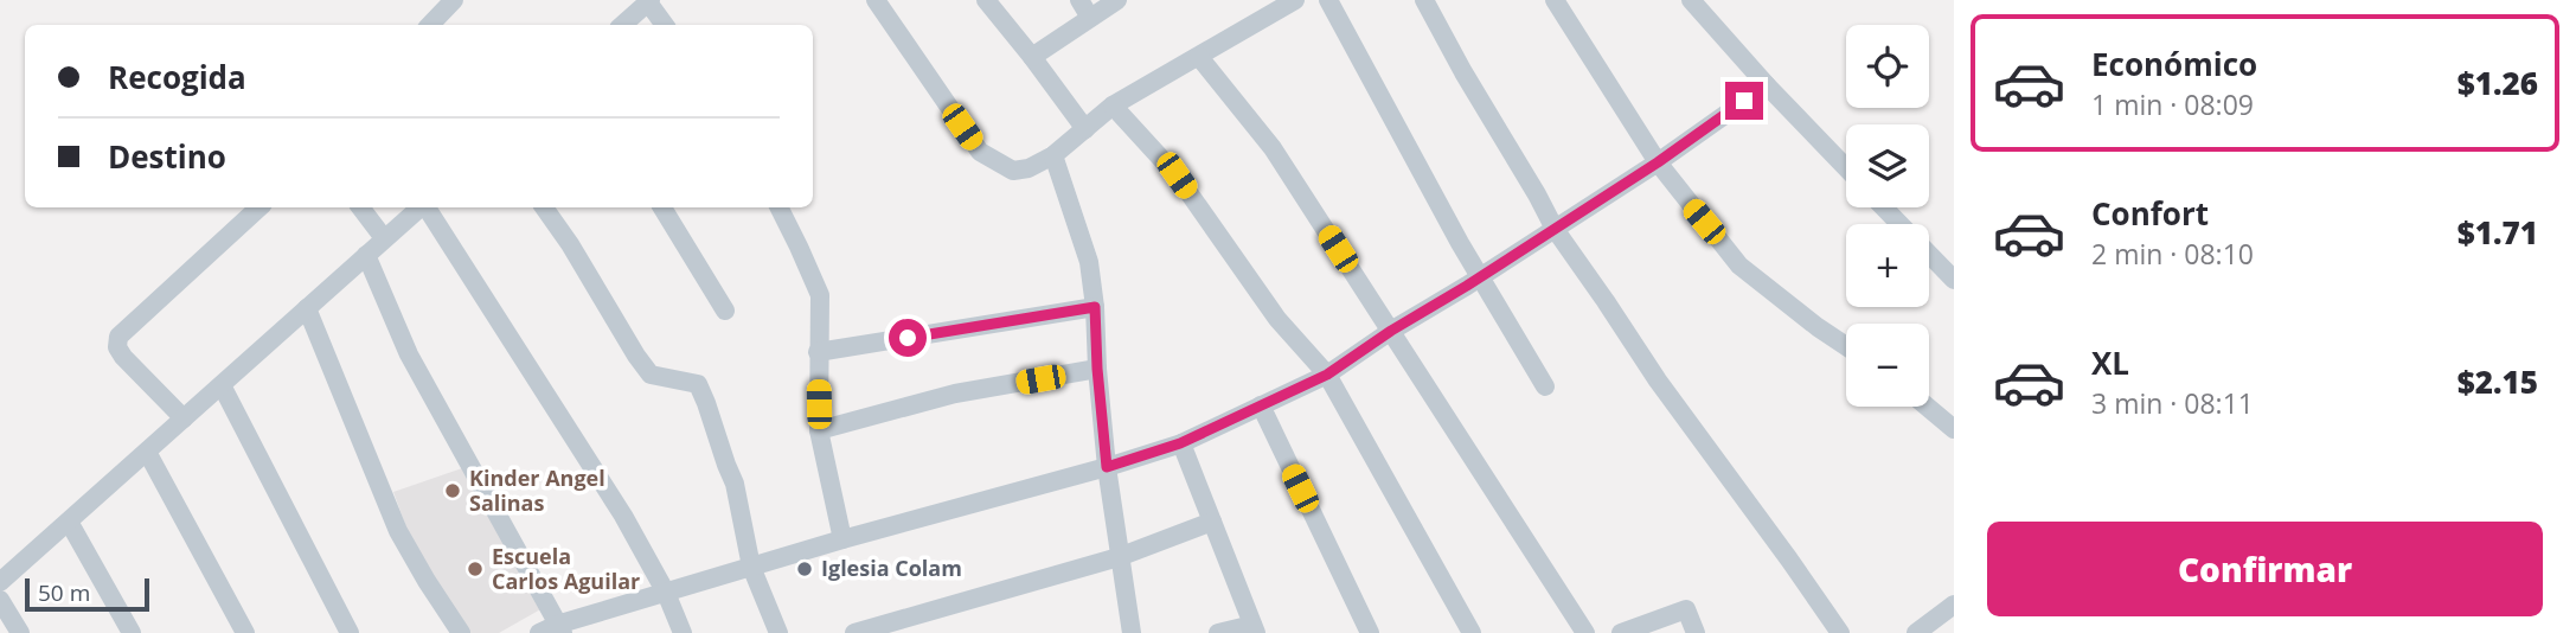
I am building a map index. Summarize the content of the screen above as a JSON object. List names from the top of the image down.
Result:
{
  "places": ["Kinder Angel Salinas", "Escuela Carlos Aguilar", "Iglesia Colam"],
  "scale_bar": "50 m",
  "page": {
    "list": [
      {
        "name": "Económico",
        "note": "1 min · 08:09",
        "value": "$1.26"
      },
      {
        "name": "Confort",
        "note": "2 min · 08:10",
        "value": "$1.71"
      },
      {
        "name": "XL",
        "note": "3 min · 08:11",
        "value": "$2.15"
      }
    ],
    "map_buttons": ["+", "−"],
    "banner": ["Recogida", "Destino"],
    "buttons": "Confirmar",
    "scale": "50 m"
  }
}
